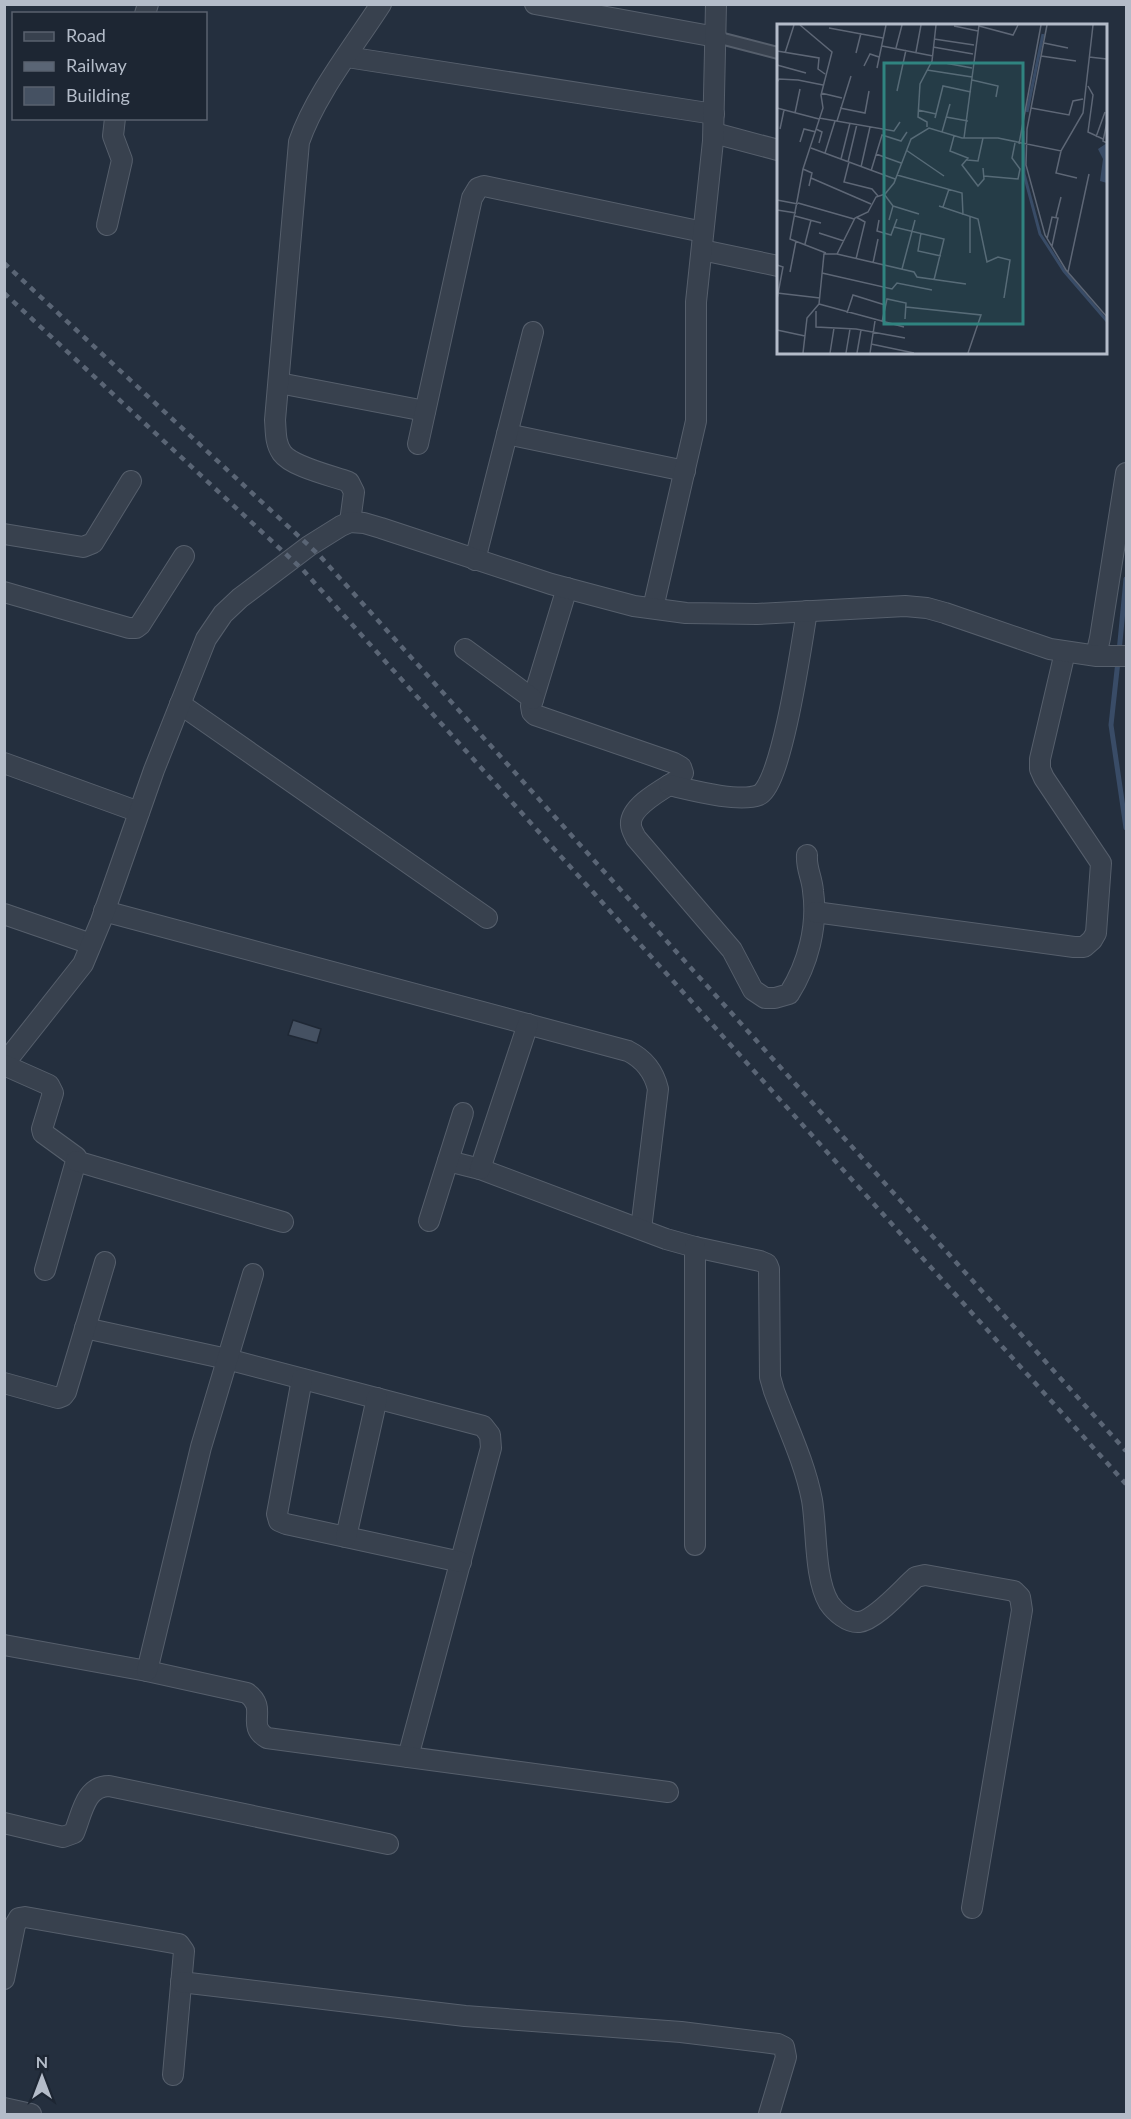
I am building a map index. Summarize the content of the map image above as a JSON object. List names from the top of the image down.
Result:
{
  "legend": ["Road", "Railway", "Building"],
  "north": "top"
}
